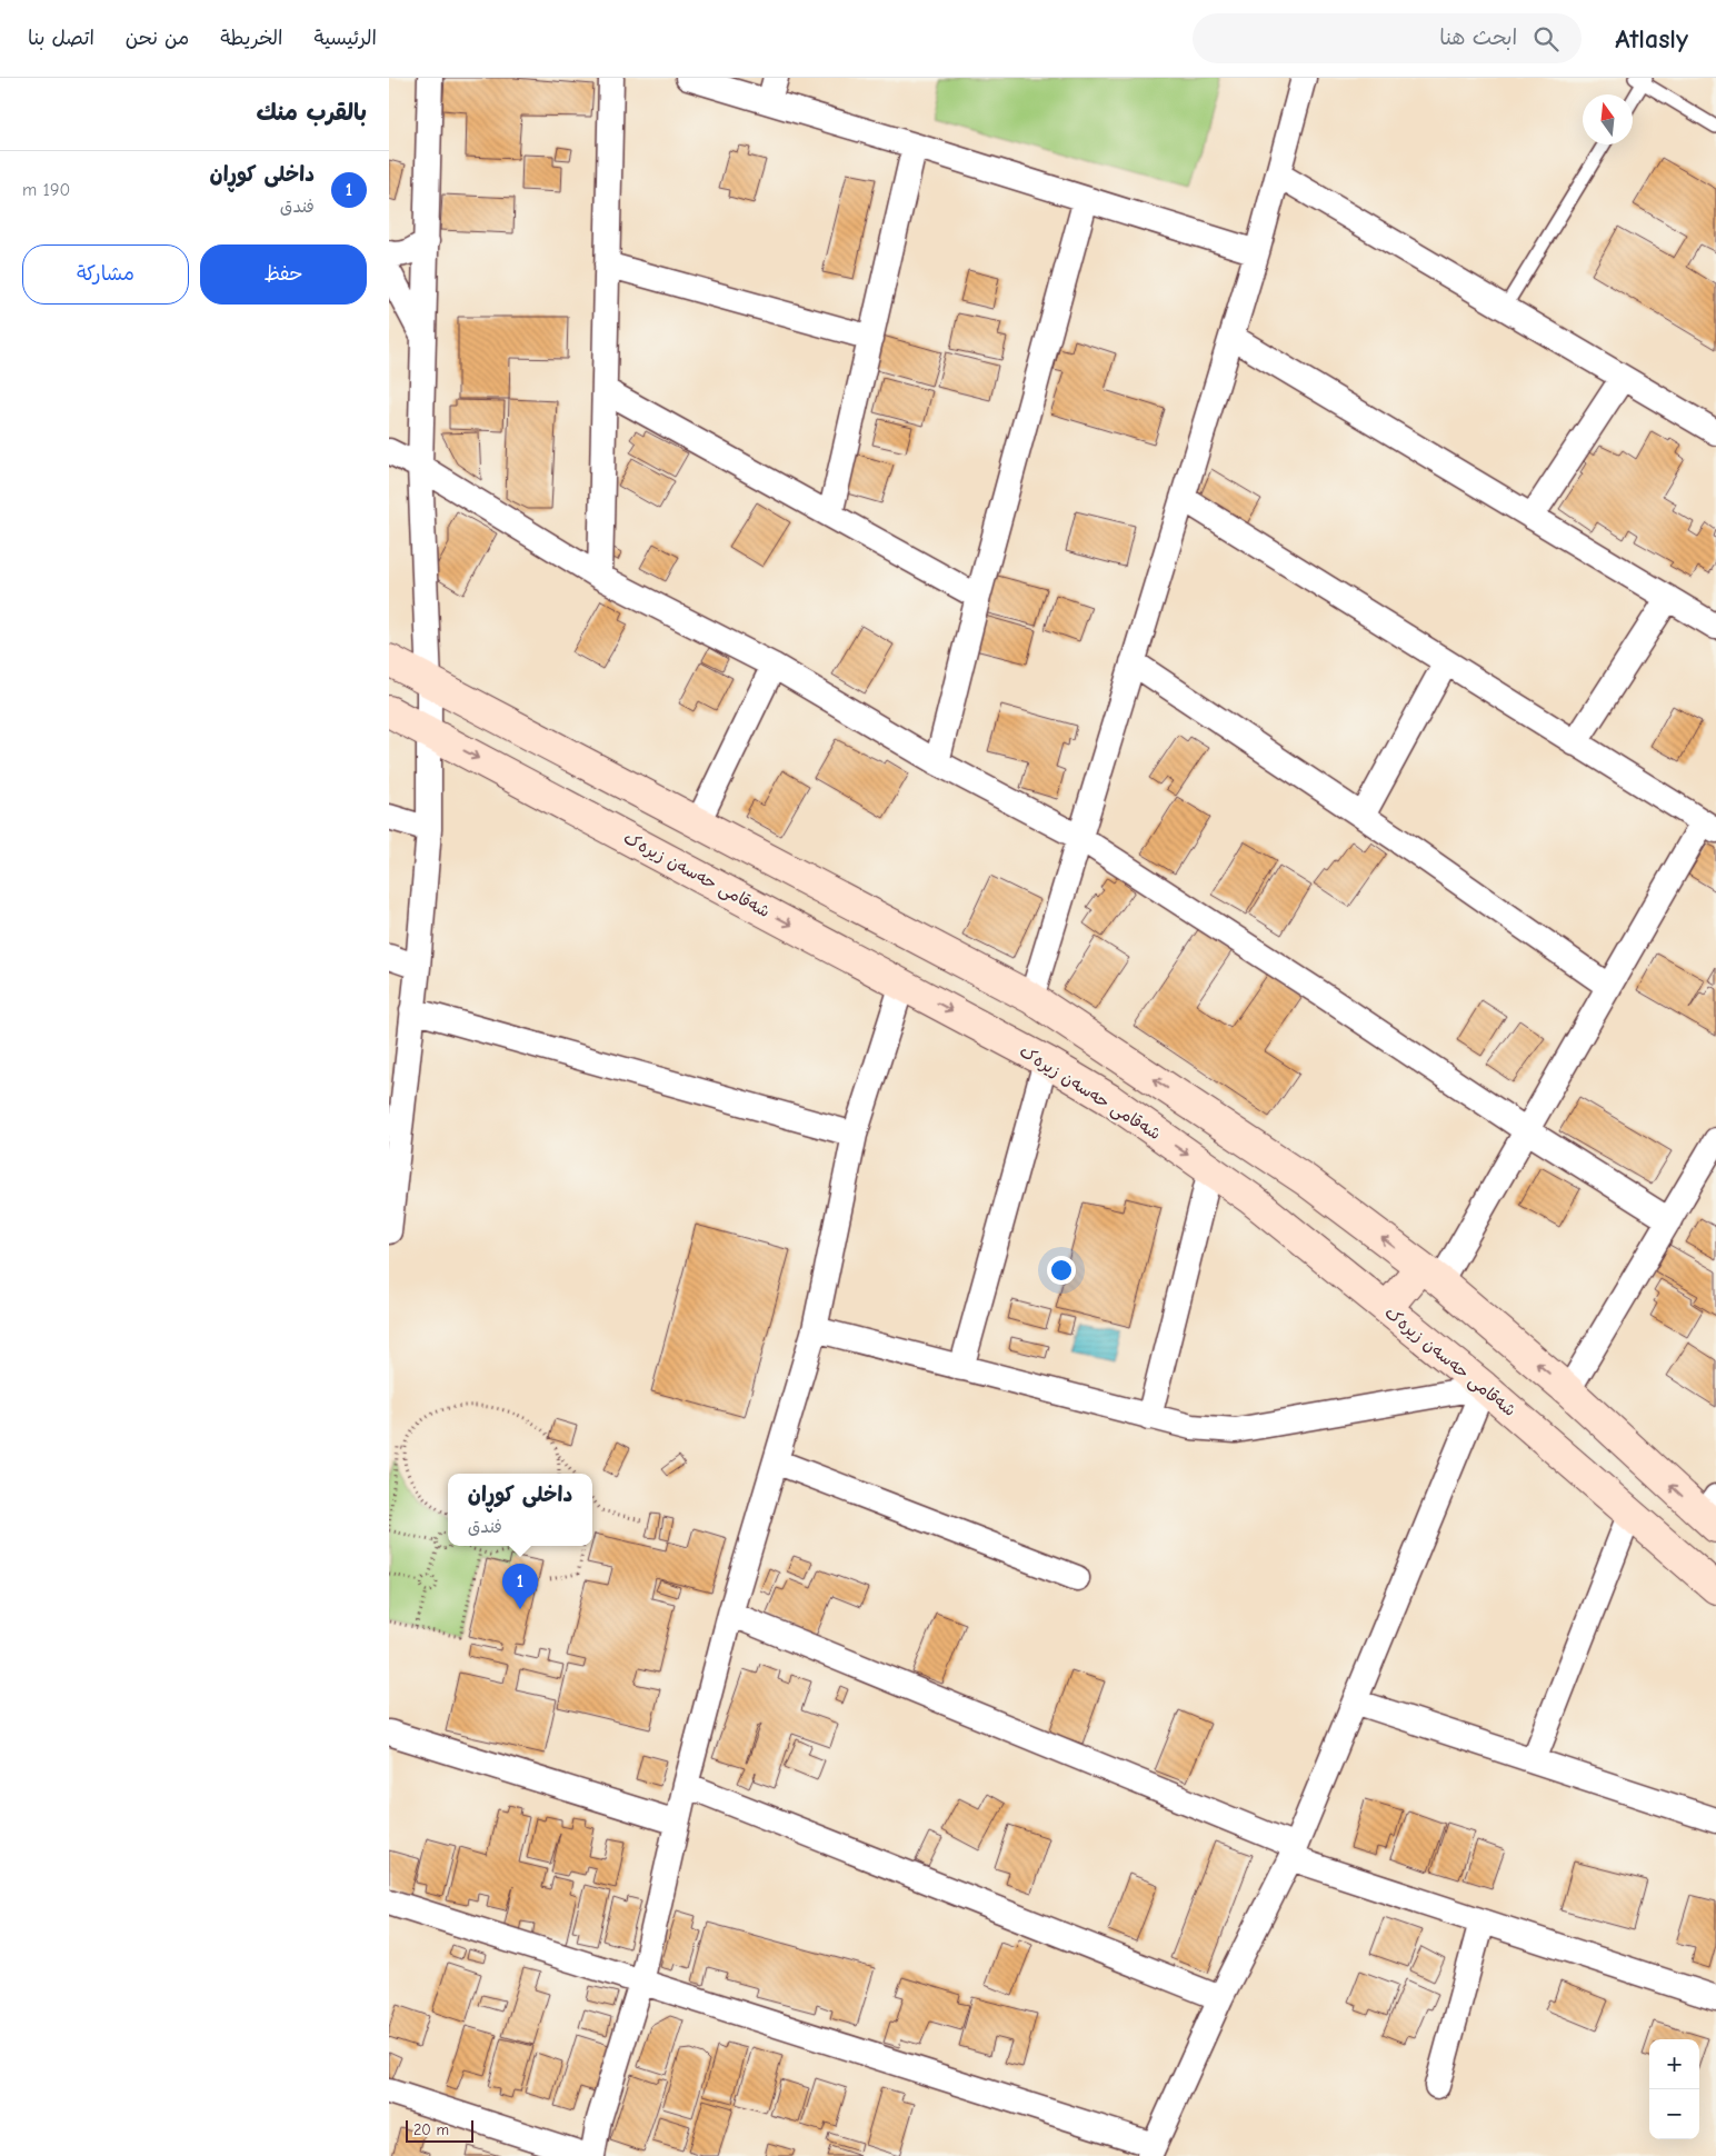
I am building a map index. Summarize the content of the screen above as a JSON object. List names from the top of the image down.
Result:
{
  "streets": {
    "main road": ["شەقامی حەسەن زیرەک"]
  },
  "scale_bar": "20 m",
  "north": "top",
  "page": {
    "header": "Atlasly",
    "search": "ابحث هنا",
    "nav": [
      "الرئيسية",
      "الخريطة",
      "من نحن",
      "اتصل بنا"
    ],
    "heading": "بالقرب منك",
    "list": [
      {
        "mark": "1",
        "name": "داخلی کوڕان",
        "note": "فندق",
        "value": "190 m"
      }
    ],
    "buttons": ["حفظ", "مشاركة"],
    "popup": ["داخلی کوڕان", "فندق"],
    "pins": "1",
    "map_buttons": ["+", "−"],
    "scale": "20 m"
  }
}
